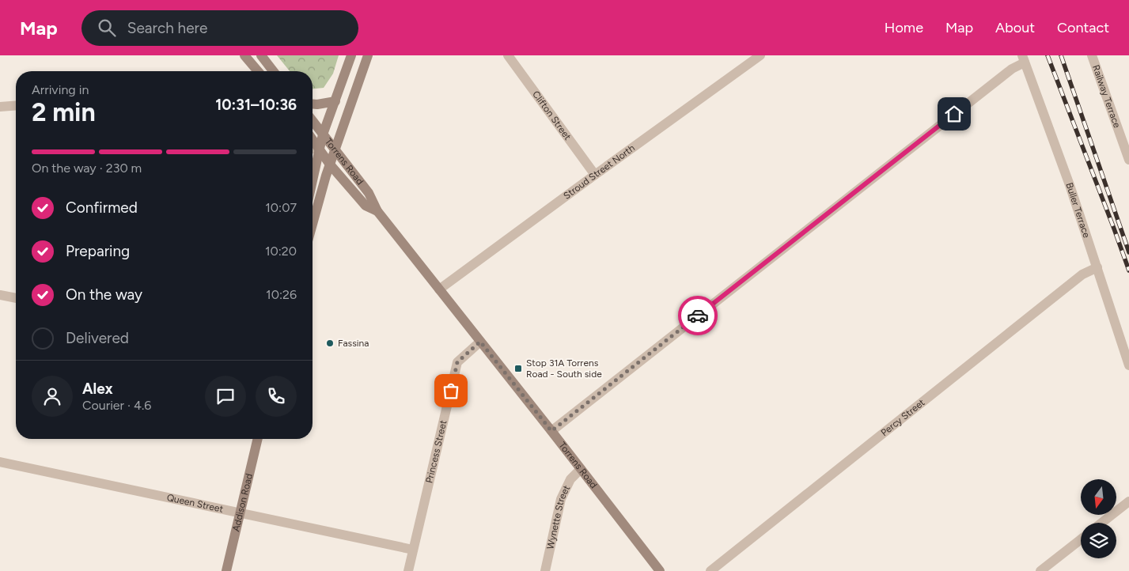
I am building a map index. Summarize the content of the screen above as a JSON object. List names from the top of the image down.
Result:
{
  "streets": {
    "main road": ["Torrens Road", "Addison Road"],
    "street": [
      "Railway Terrace",
      "Clifton Street",
      "Stroud Street North",
      "Buller Terrace",
      "Percy Street",
      "Princess Street",
      "Queen Street",
      "Wynette Street"
    ]
  },
  "crossings": [
    ["Clifton Street", "Stroud Street North"],
    ["Torrens Road", "Stroud Street North"],
    ["Torrens Road", "Princess Street"],
    ["Torrens Road", "Wynette Street"],
    ["Buller Terrace", "Percy Street"],
    ["Princess Street", "Queen Street"],
    ["Addison Road", "Queen Street"]
  ],
  "places": {
    "other": ["Fassina"],
    "transit": ["Stop 31A Torrens Road - South side"]
  },
  "north": "bottom",
  "page": {
    "header": "Map",
    "search": "Search here",
    "nav": [
      "Home",
      "Map",
      "About",
      "Contact"
    ],
    "heading": ["2 min", "Arriving in", "10:31–10:36"],
    "panel": ["Alex", "Courier · 4.6"],
    "bar": "On the way · 230 m",
    "list": [
      ["Confirmed", "10:07"],
      ["Preparing", "10:20"],
      ["On the way", "10:26"],
      "Delivered"
    ]
  }
}
